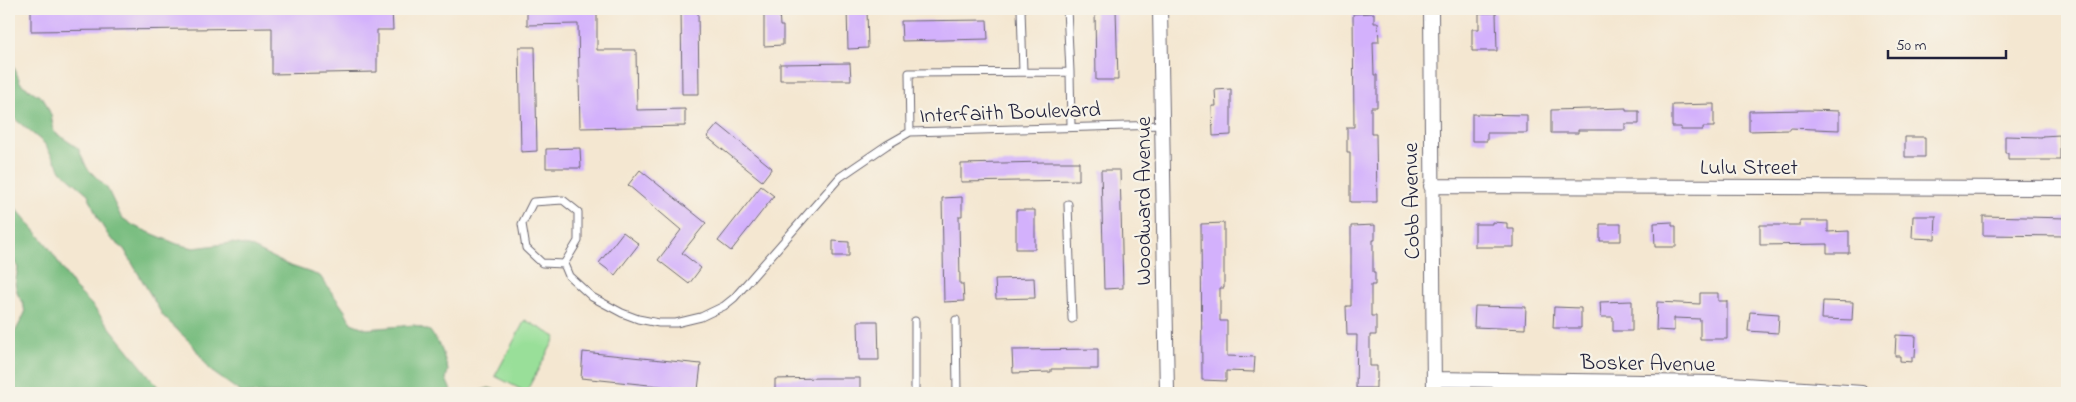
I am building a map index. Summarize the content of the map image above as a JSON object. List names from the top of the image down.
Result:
{
  "streets": {
    "street": [
      "Lulu Street",
      "Woodward Avenue",
      "Cobb Avenue",
      "Bosker Avenue"
    ],
    "lane": ["Interfaith Boulevard"]
  },
  "crossings": [
    ["Interfaith Boulevard", "Woodward Avenue"],
    ["Lulu Street", "Cobb Avenue"],
    ["Cobb Avenue", "Bosker Avenue"]
  ],
  "scale_bar": "50 m"
}
